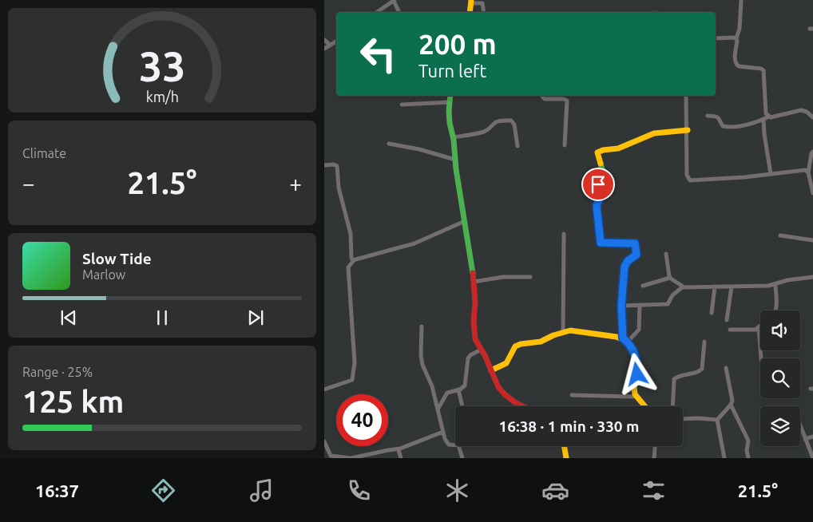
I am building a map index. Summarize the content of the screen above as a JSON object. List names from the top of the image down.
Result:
{
  "page": {
    "turn": ["200 m", "Turn left"],
    "tile": [
      "Climate",
      ["Range · 25%", "125 km"]
    ],
    "heat": ["−", "21.5°", "+"],
    "song": ["Slow Tide", "Marlow"],
    "limit": "40",
    "trip": "16:38 · 1 min · 330 m",
    "tabs": ["16:37", "21.5°"],
    "gauge": ["33", "km/h"]
  }
}
